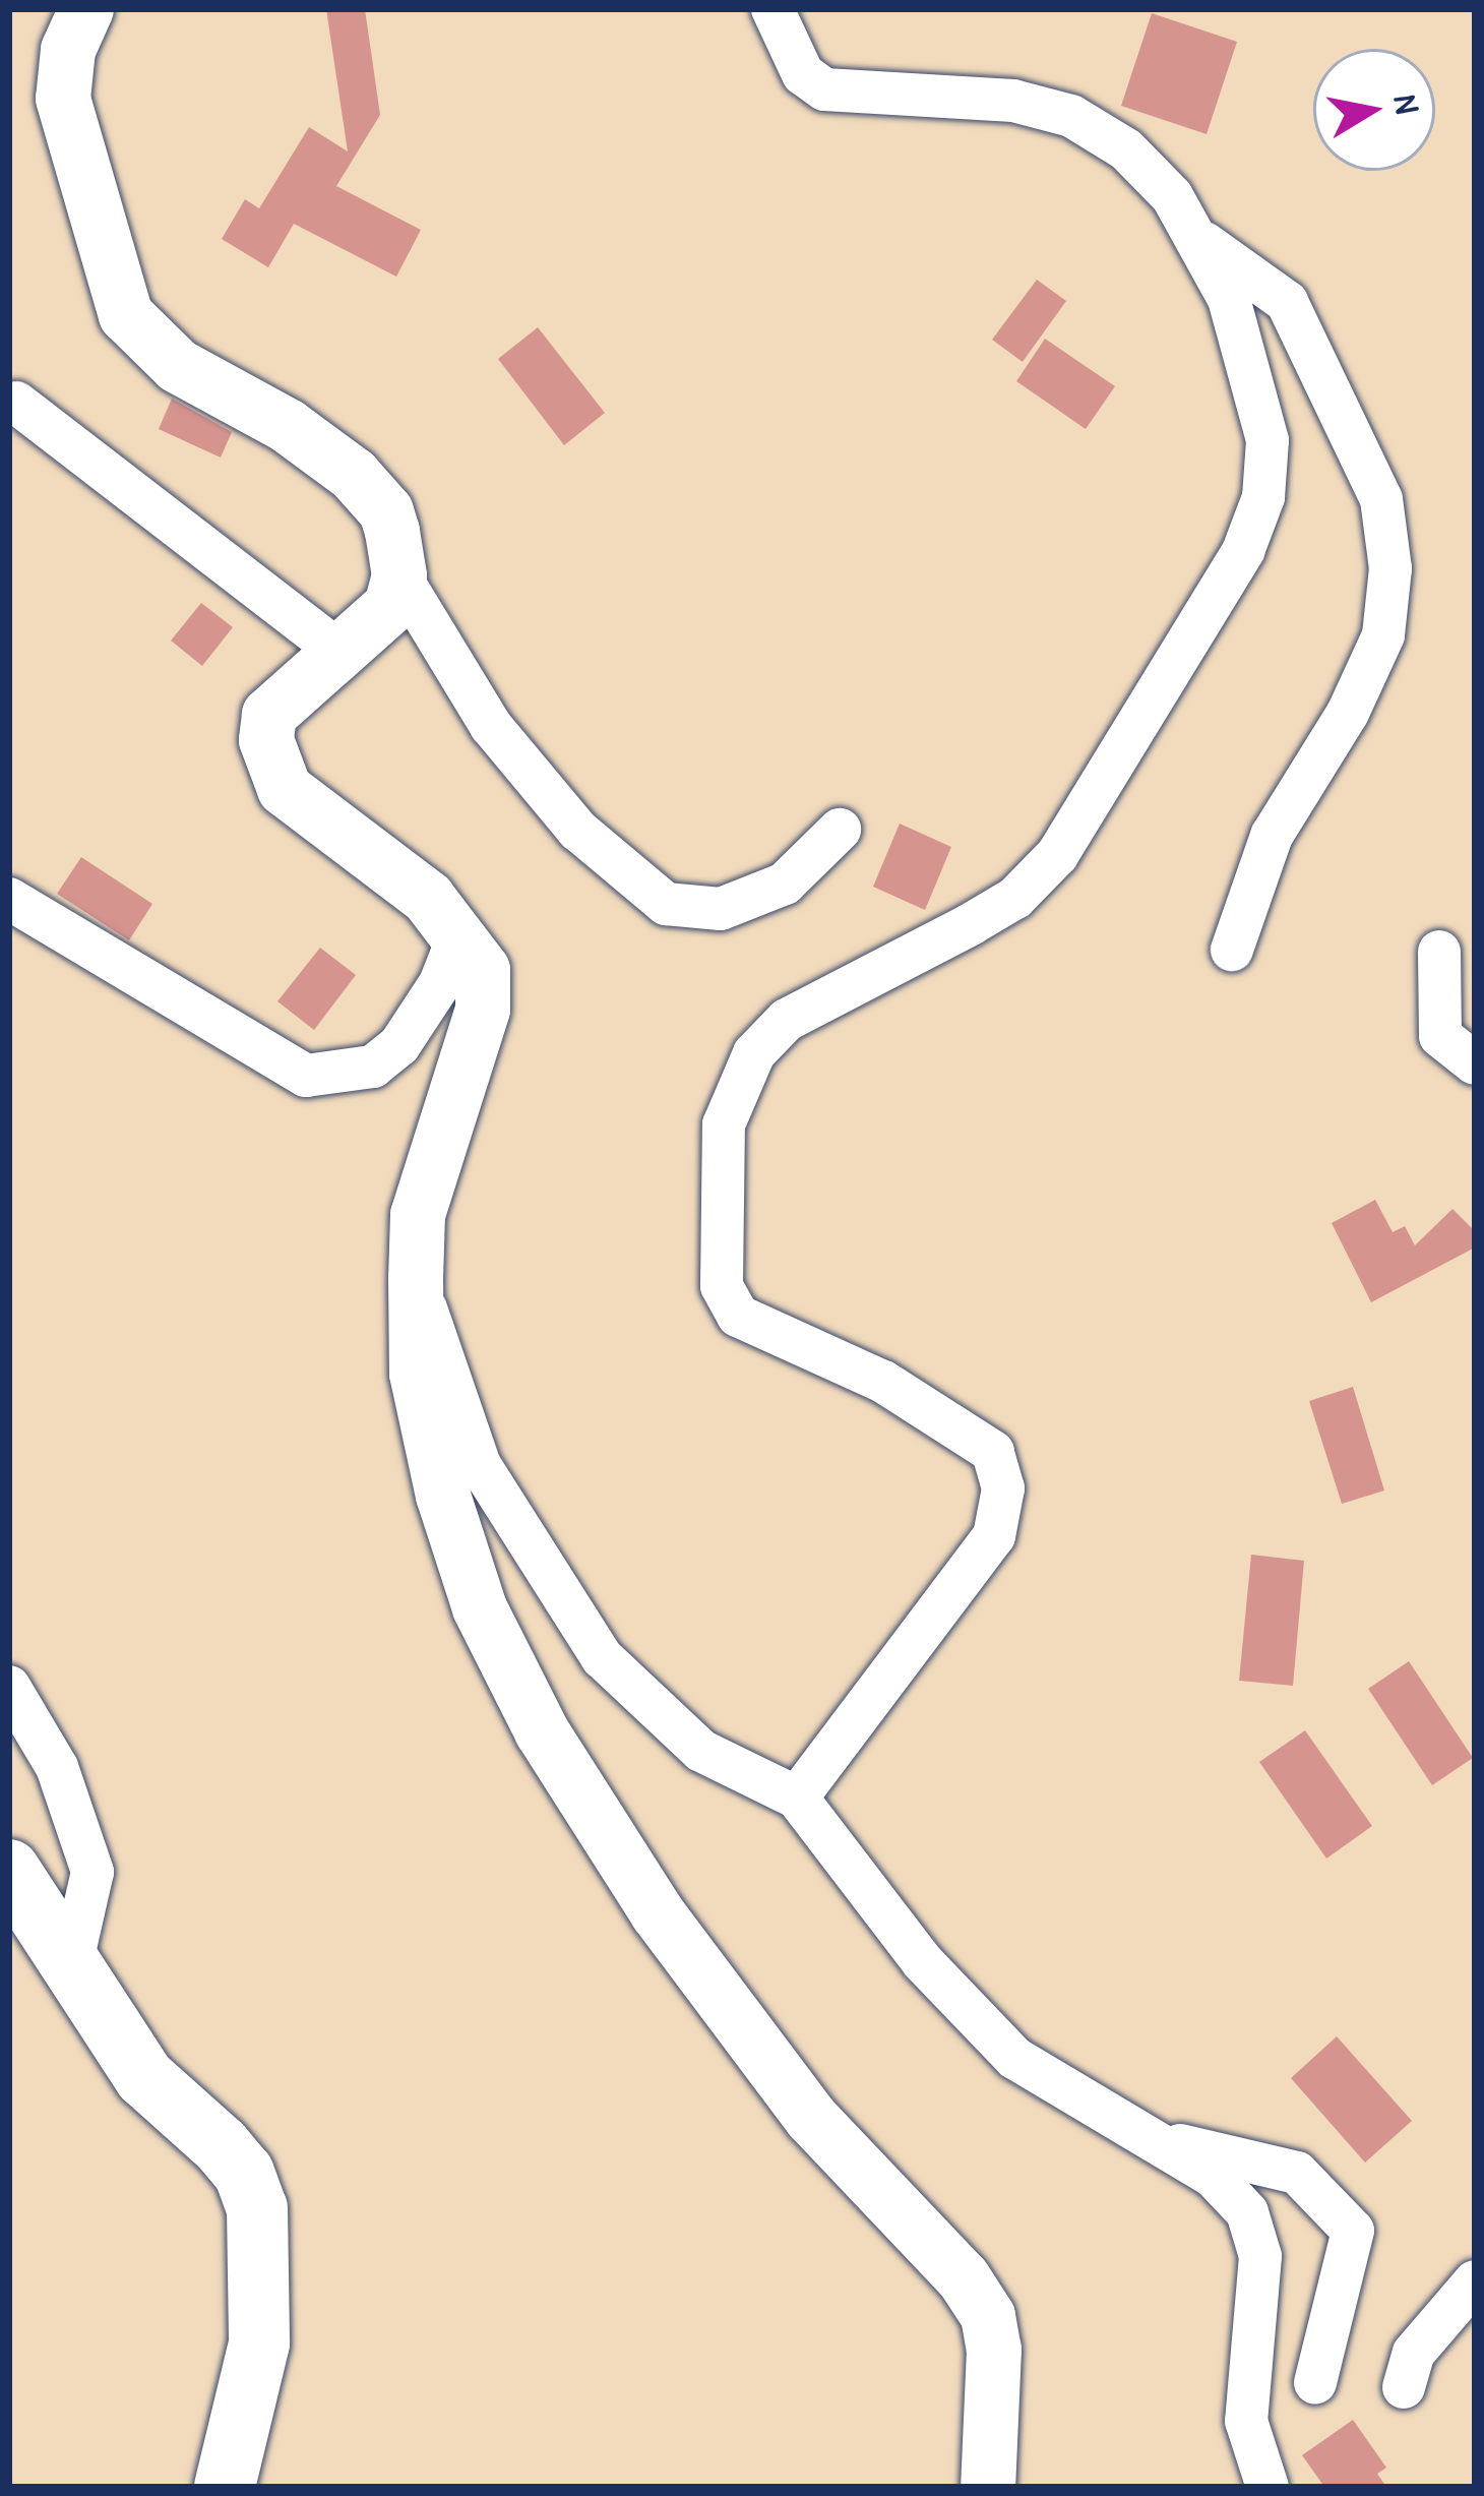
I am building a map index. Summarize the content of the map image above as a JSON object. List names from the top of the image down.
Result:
{
  "north": "right"
}
